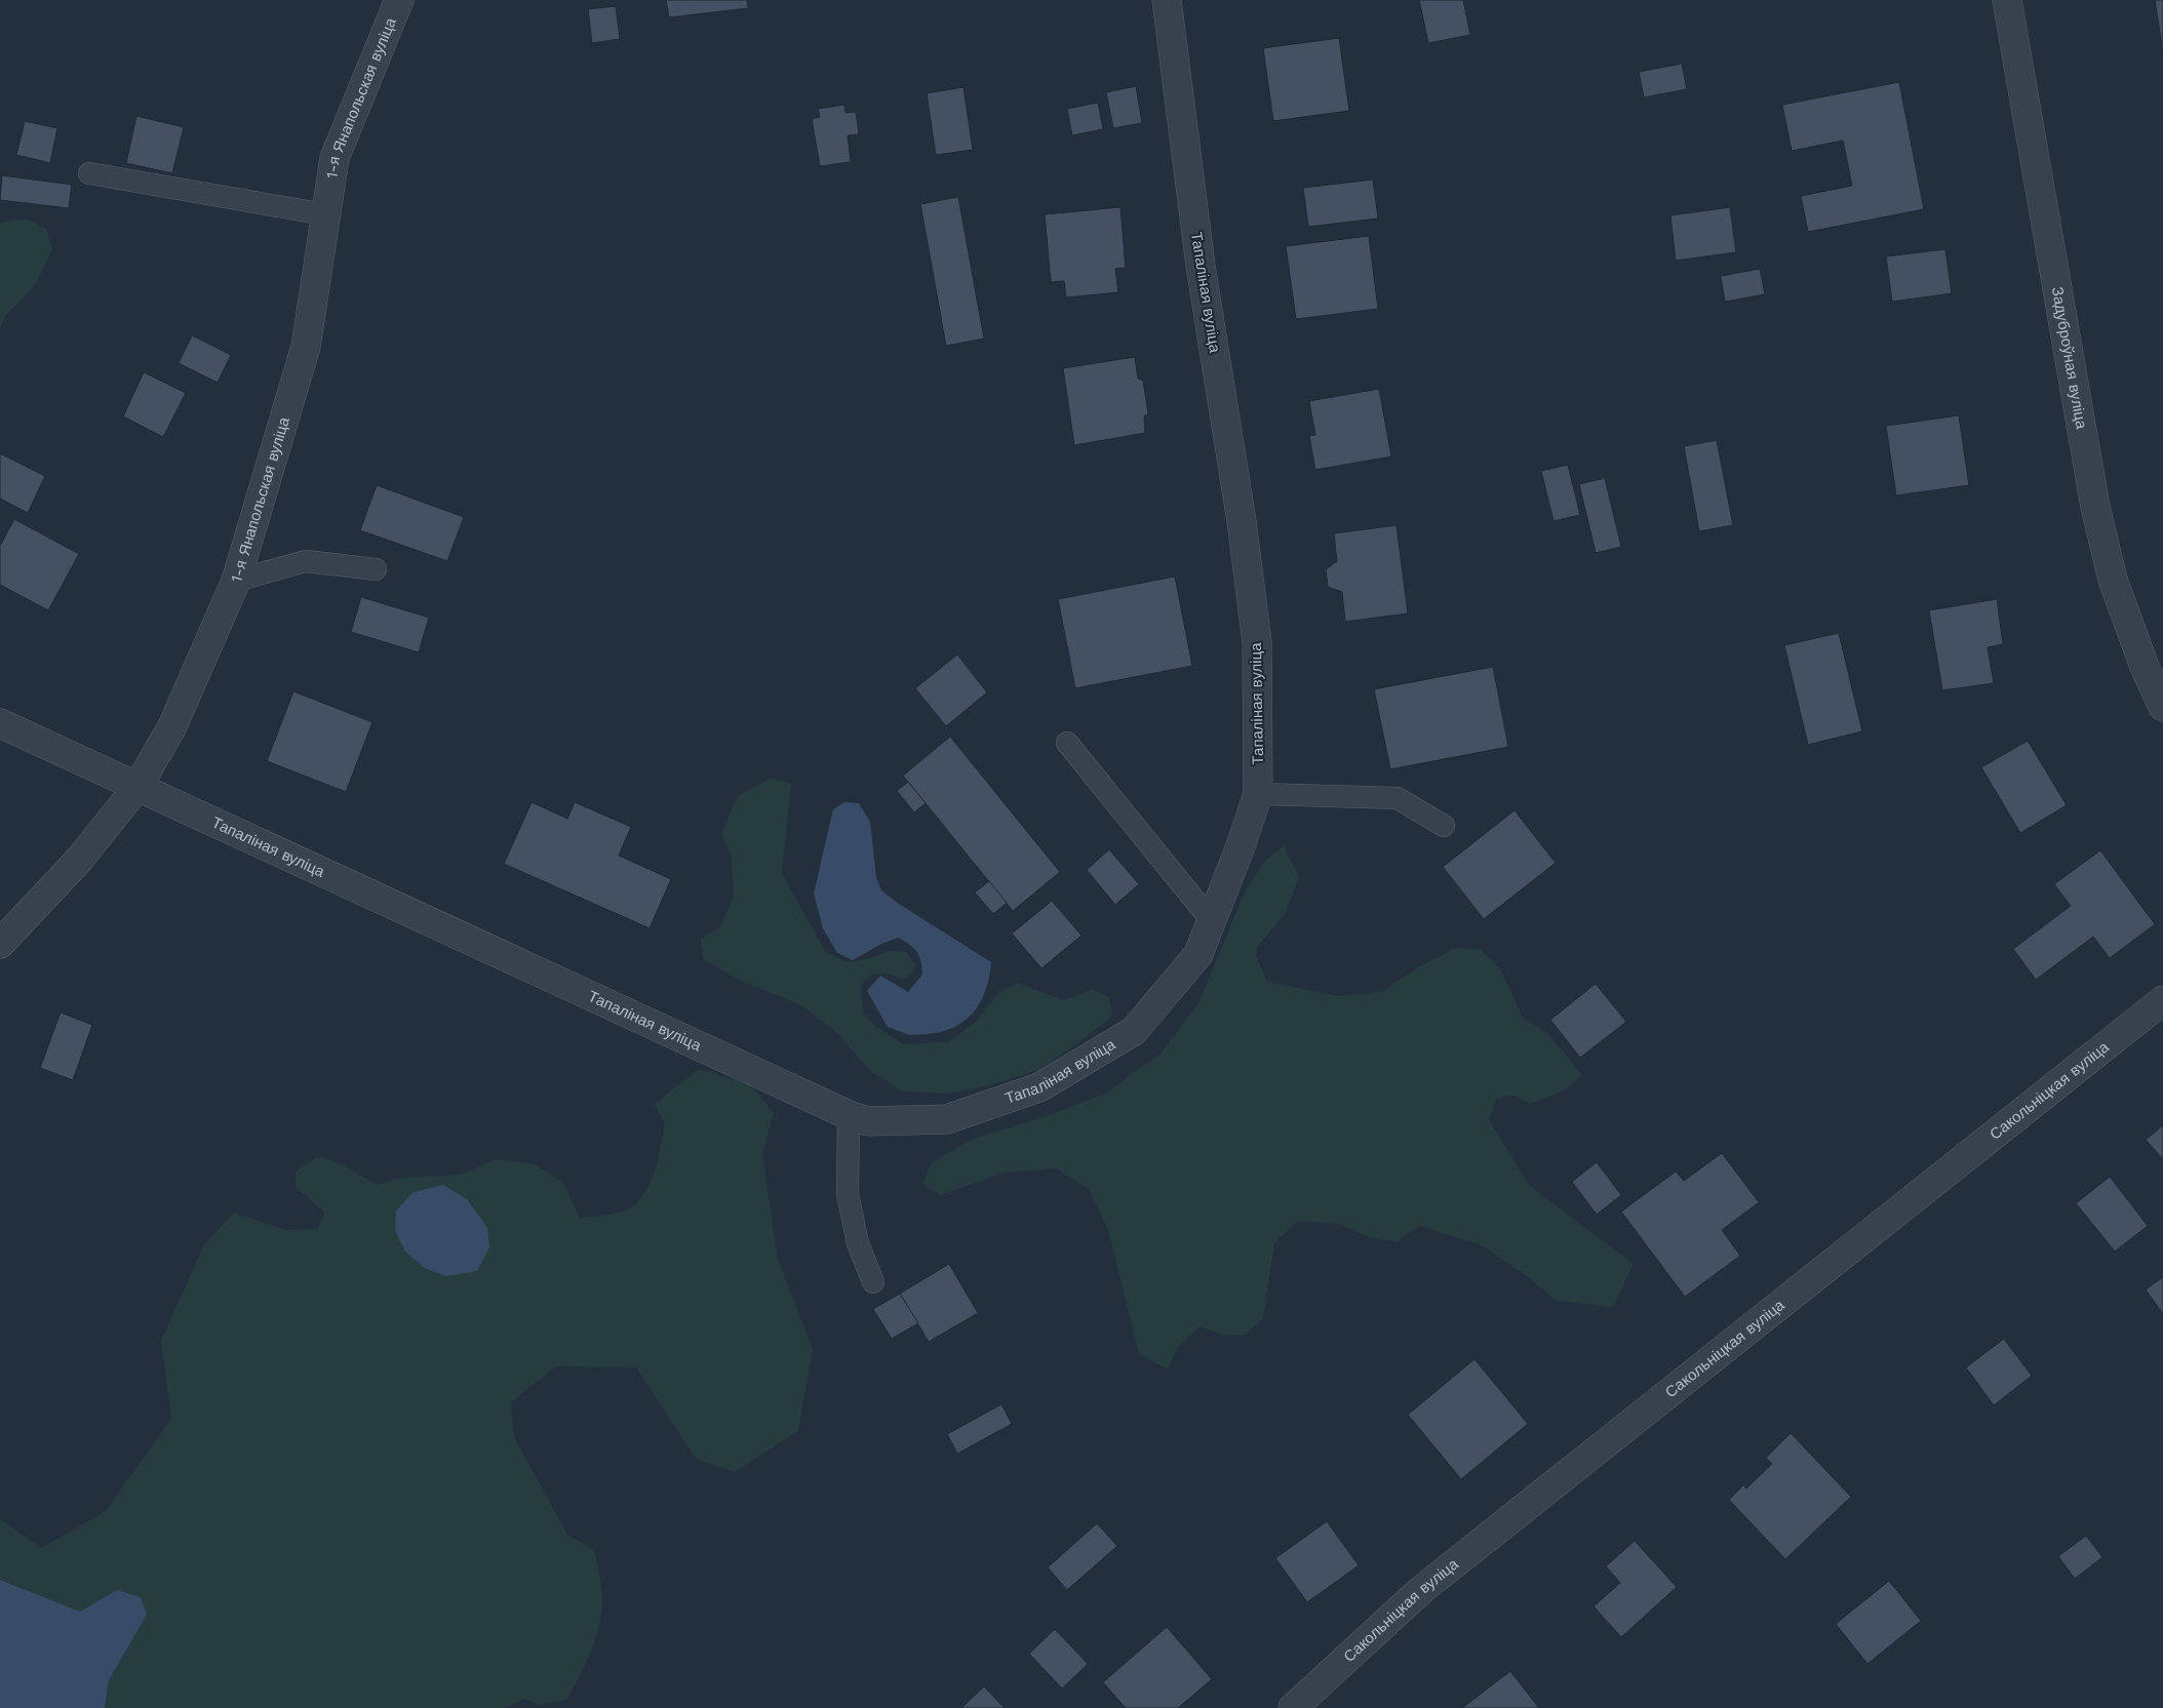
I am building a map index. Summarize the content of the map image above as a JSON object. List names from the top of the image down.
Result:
{
  "streets": {
    "street": [
      "1-я Янапольская вуліца",
      "Тапаліная вуліца",
      "Задуброўная вуліца",
      "Сакольніцкая вуліца"
    ]
  },
  "crossings": [
    ["1-я Янапольская вуліца", "Тапаліная вуліца"]
  ]
}
